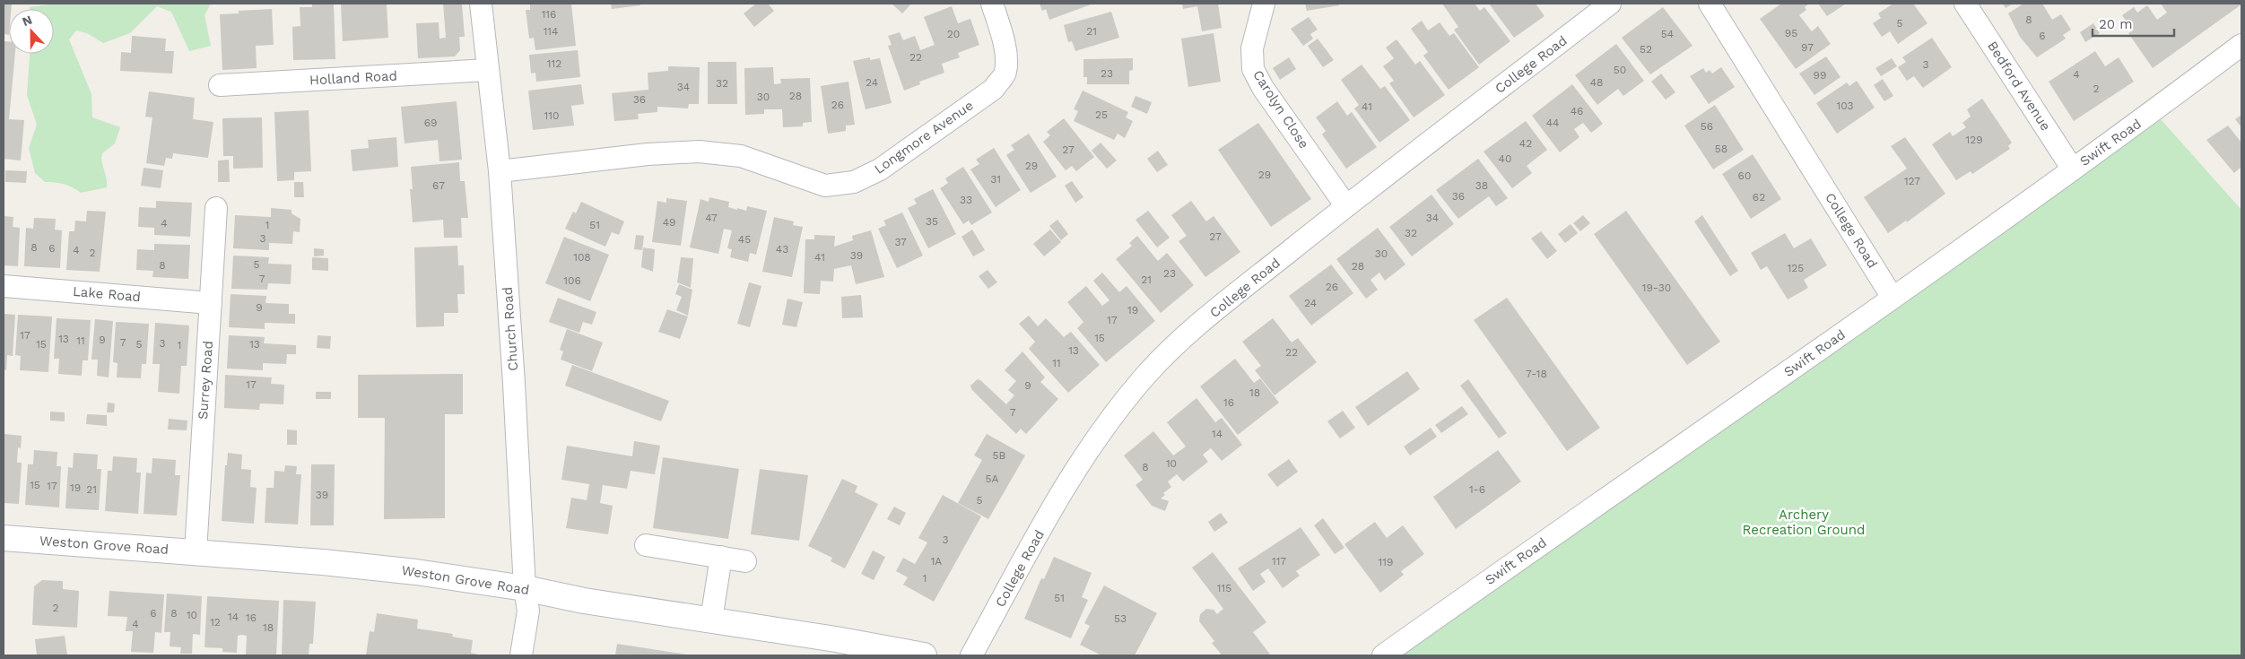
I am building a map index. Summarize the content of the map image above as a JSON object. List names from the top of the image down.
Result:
{
  "streets": {
    "street": [
      "College Road",
      "Holland Road",
      "Bedford Avenue",
      "Carolyn Close",
      "Longmore Avenue",
      "Swift Road",
      "Lake Road",
      "Church Road",
      "Surrey Road",
      "Weston Grove Road"
    ]
  },
  "crossings": [
    ["College Road", "Carolyn Close"],
    ["College Road", "Swift Road"],
    ["Holland Road", "Church Road"],
    ["Bedford Avenue", "Swift Road"],
    ["Longmore Avenue", "Church Road"],
    ["Lake Road", "Surrey Road"],
    ["Church Road", "Weston Grove Road"],
    ["Surrey Road", "Weston Grove Road"]
  ],
  "parks": ["Archery Recreation Ground"],
  "house_numbers": [
    "116",
    "8",
    "5",
    "114",
    "21",
    "95",
    "20",
    "54",
    "6",
    "97",
    "52",
    "22",
    "112",
    "3",
    "50",
    "23",
    "4",
    "99",
    "24",
    "48",
    "32",
    "34",
    "2",
    "28",
    "30",
    "36",
    "26",
    "103",
    "41",
    "46",
    "25",
    "110",
    "69",
    "44",
    "56",
    "129",
    "42",
    "58",
    "27",
    "40",
    "29",
    "29",
    "60",
    "31",
    "127",
    "67",
    "38",
    "36",
    "62",
    "33",
    "47",
    "34",
    "35",
    "49",
    "4",
    "1",
    "51",
    "32",
    "27",
    "3",
    "45",
    "37",
    "8",
    "6",
    "43",
    "4",
    "2",
    "30",
    "39",
    "108",
    "41",
    "5",
    "8",
    "28",
    "125",
    "23",
    "7",
    "21",
    "106",
    "26",
    "19-30",
    "24",
    "9",
    "19",
    "17",
    "17",
    "15",
    "13",
    "9",
    "11",
    "7",
    "3",
    "15",
    "5",
    "13",
    "1",
    "13",
    "22",
    "11",
    "7-18",
    "17",
    "9",
    "18",
    "16",
    "7",
    "14",
    "5B",
    "10",
    "8",
    "5A",
    "15",
    "17",
    "19",
    "21",
    "1-6",
    "39",
    "5",
    "3",
    "1A",
    "117",
    "119",
    "1",
    "115",
    "51",
    "2",
    "6",
    "8",
    "10",
    "14",
    "16",
    "53",
    "12",
    "4",
    "18"
  ],
  "scale_bar": "20 m",
  "north": "top"
}
